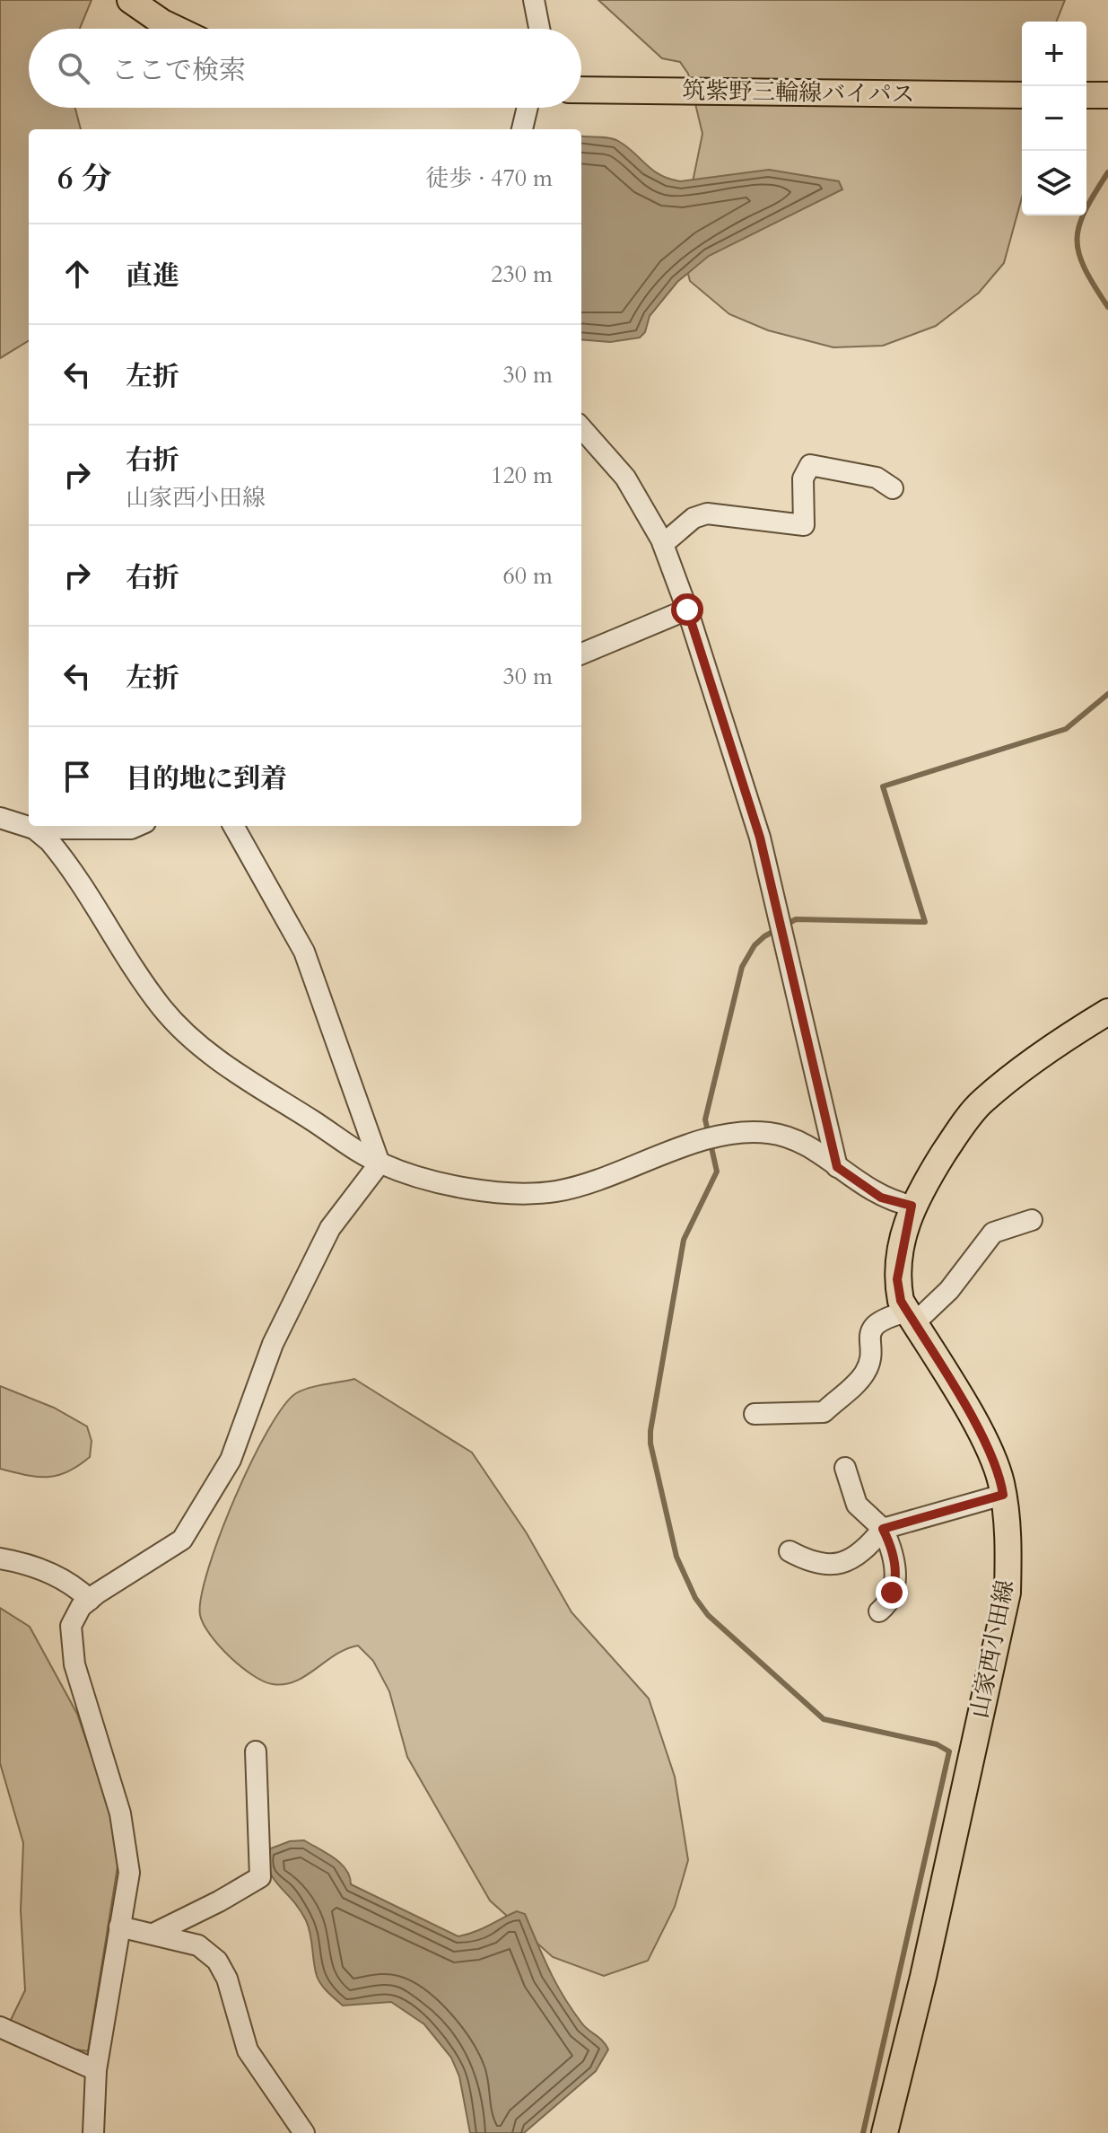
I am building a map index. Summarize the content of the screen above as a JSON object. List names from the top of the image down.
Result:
{
  "streets": {
    "main road": ["筑紫野三輪線バイパス", "山家西小田線"]
  },
  "page": {
    "map_buttons": ["+", "−"],
    "search": "ここで検索",
    "heading": ["6 分", "徒歩 · 470 m"],
    "list": [
      ["直進", "230 m"],
      ["左折", "30 m"],
      ["右折", "山家西小田線", "120 m"],
      ["右折", "60 m"],
      ["左折", "30 m"],
      "目的地に到着"
    ]
  }
}
